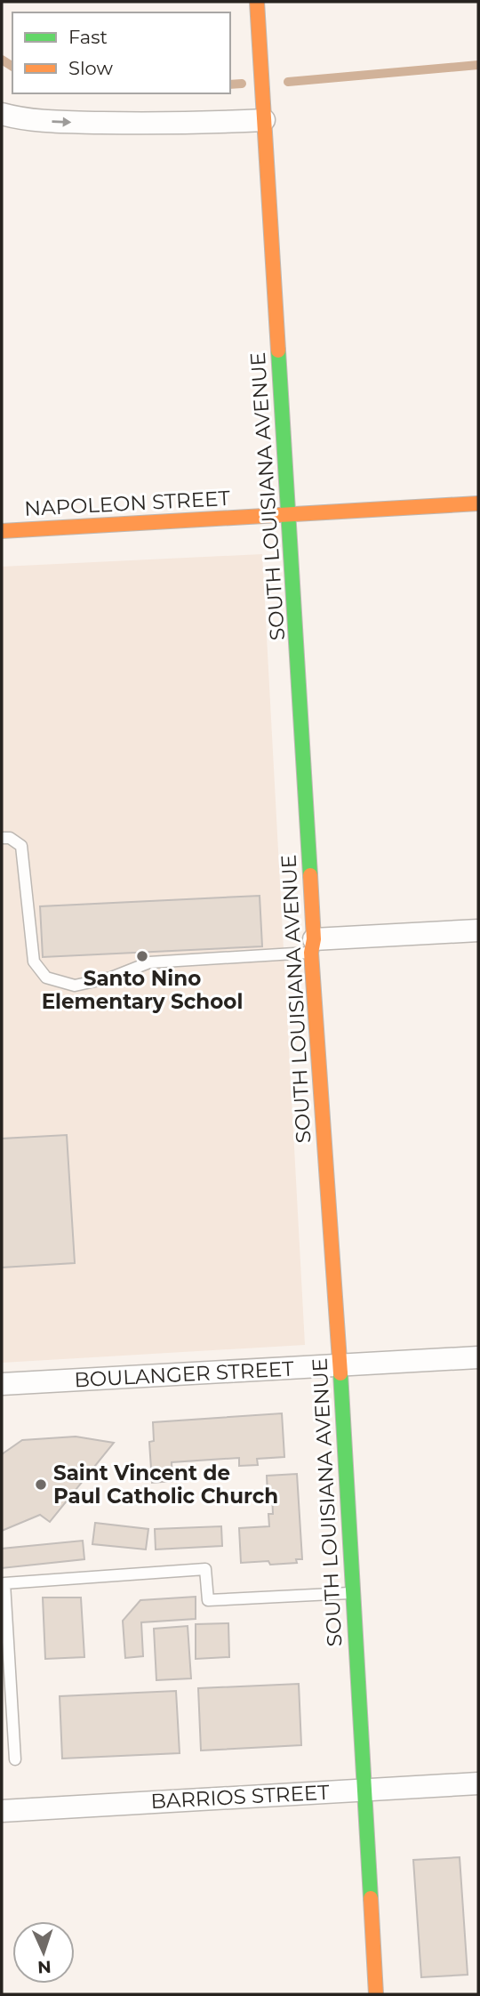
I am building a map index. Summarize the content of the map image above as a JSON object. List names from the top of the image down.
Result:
{
  "streets": {
    "street": [
      "SOUTH LOUISIANA AVENUE",
      "NAPOLEON STREET",
      "BOULANGER STREET",
      "BARRIOS STREET"
    ]
  },
  "crossings": [
    ["SOUTH LOUISIANA AVENUE", "NAPOLEON STREET"],
    ["SOUTH LOUISIANA AVENUE", "BOULANGER STREET"],
    ["SOUTH LOUISIANA AVENUE", "BARRIOS STREET"]
  ],
  "places": ["Santo Nino Elementary School", "Saint Vincent de Paul Catholic Church"],
  "legend": ["Fast", "Slow"],
  "north": "bottom"
}
